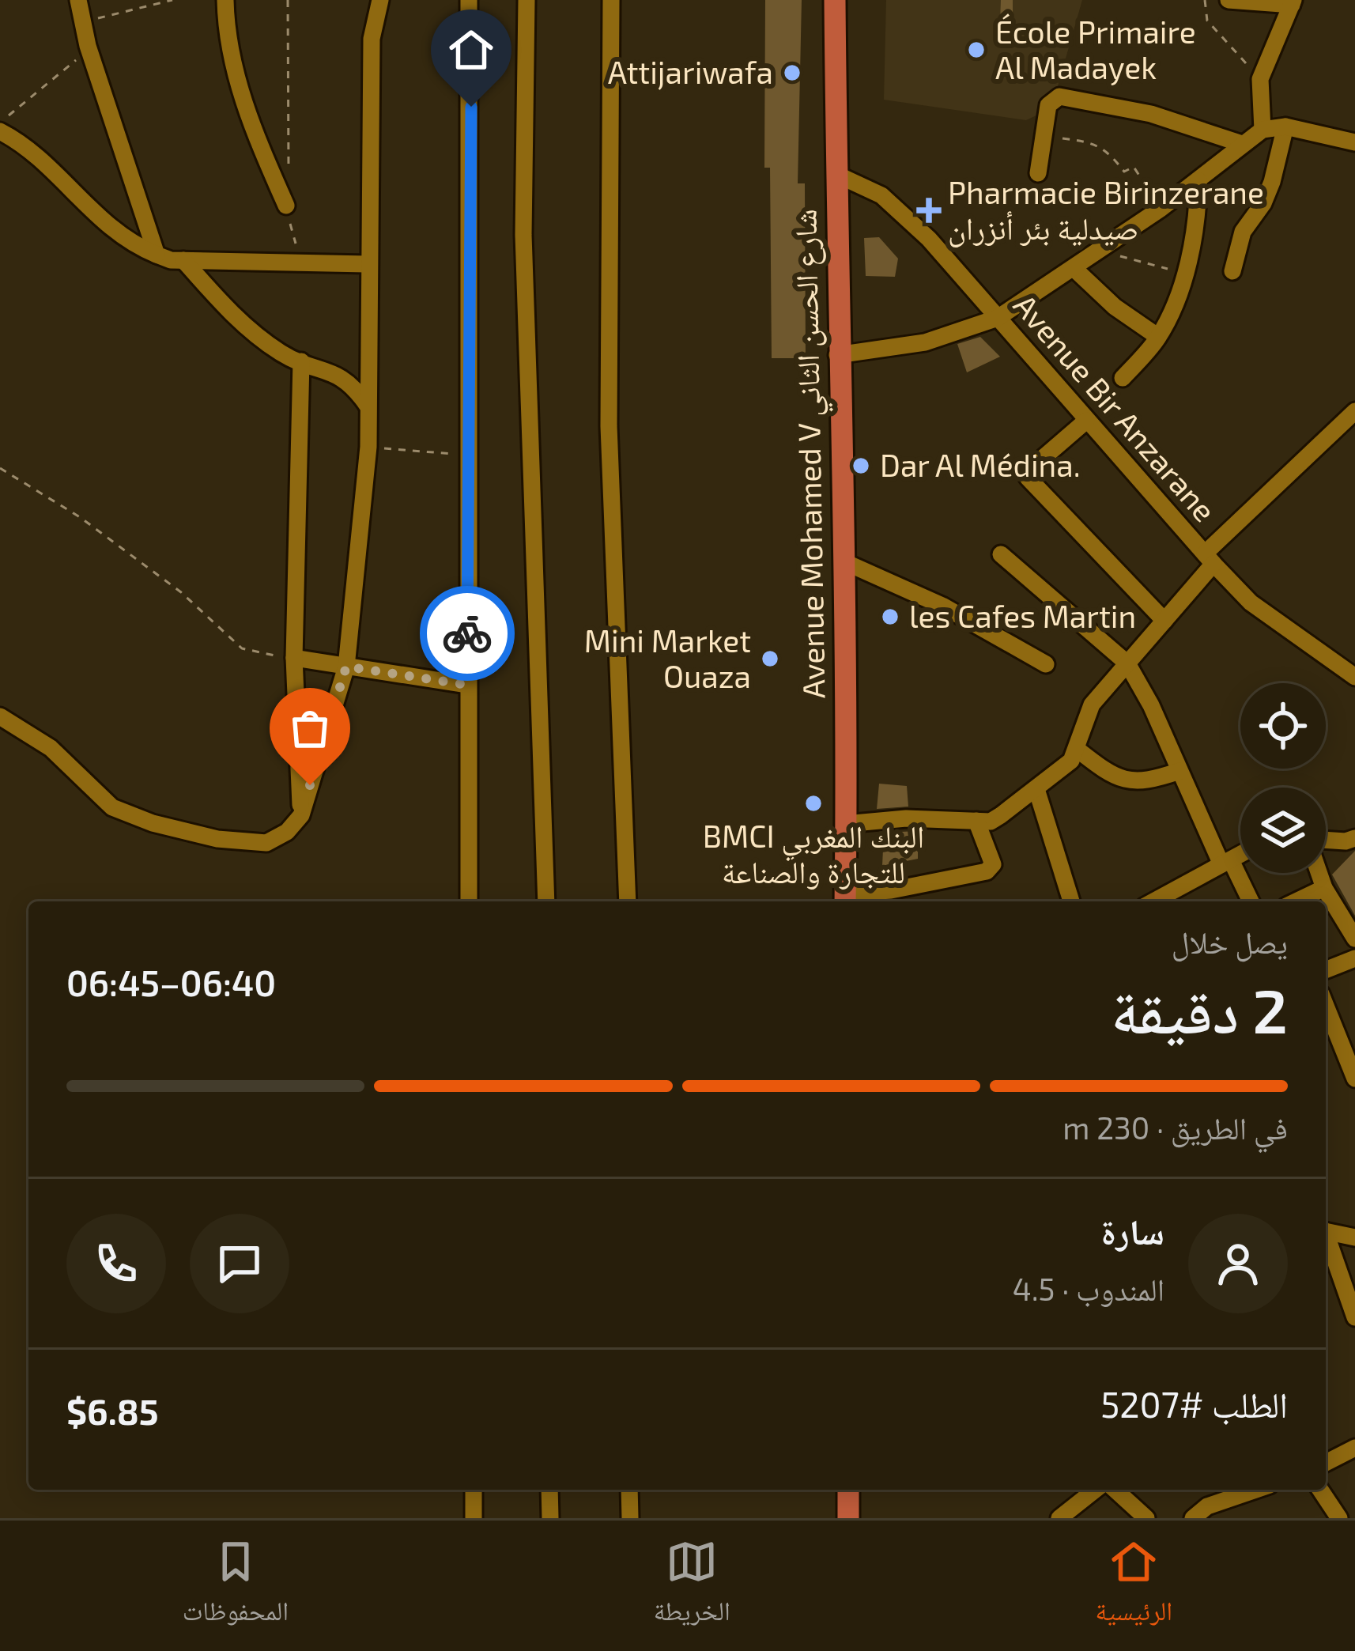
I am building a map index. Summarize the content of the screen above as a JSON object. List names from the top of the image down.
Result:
{
  "streets": {
    "main road": ["Avenue Mohamed V شارع الحسن الثاني"],
    "street": ["Avenue Bir Anzarane"]
  },
  "crossings": [
    ["Avenue Bir Anzarane", "Avenue Mohamed V شارع الحسن الثاني"]
  ],
  "places": {
    "other": [
      "École Primaire Al Madayek",
      "Attijariwafa",
      "Dar Al Médina.",
      "les Cafes Martin",
      "Mini Market Ouaza",
      "BMCI البنك المغربي للتجارة والصناعة"
    ],
    "health": ["Pharmacie Birinzerane صيدلية بئر أنزران"]
  },
  "page": {
    "heading": ["2 دقيقة", "يصل خلال", "06:40–06:45"],
    "panel": [
      "سارة",
      "المندوب · 4.5",
      "الطلب #5207",
      "$6.85"
    ],
    "bar": "في الطريق · 230 m",
    "tabs": ["الرئيسية", "الخريطة", "المحفوظات"]
  }
}
